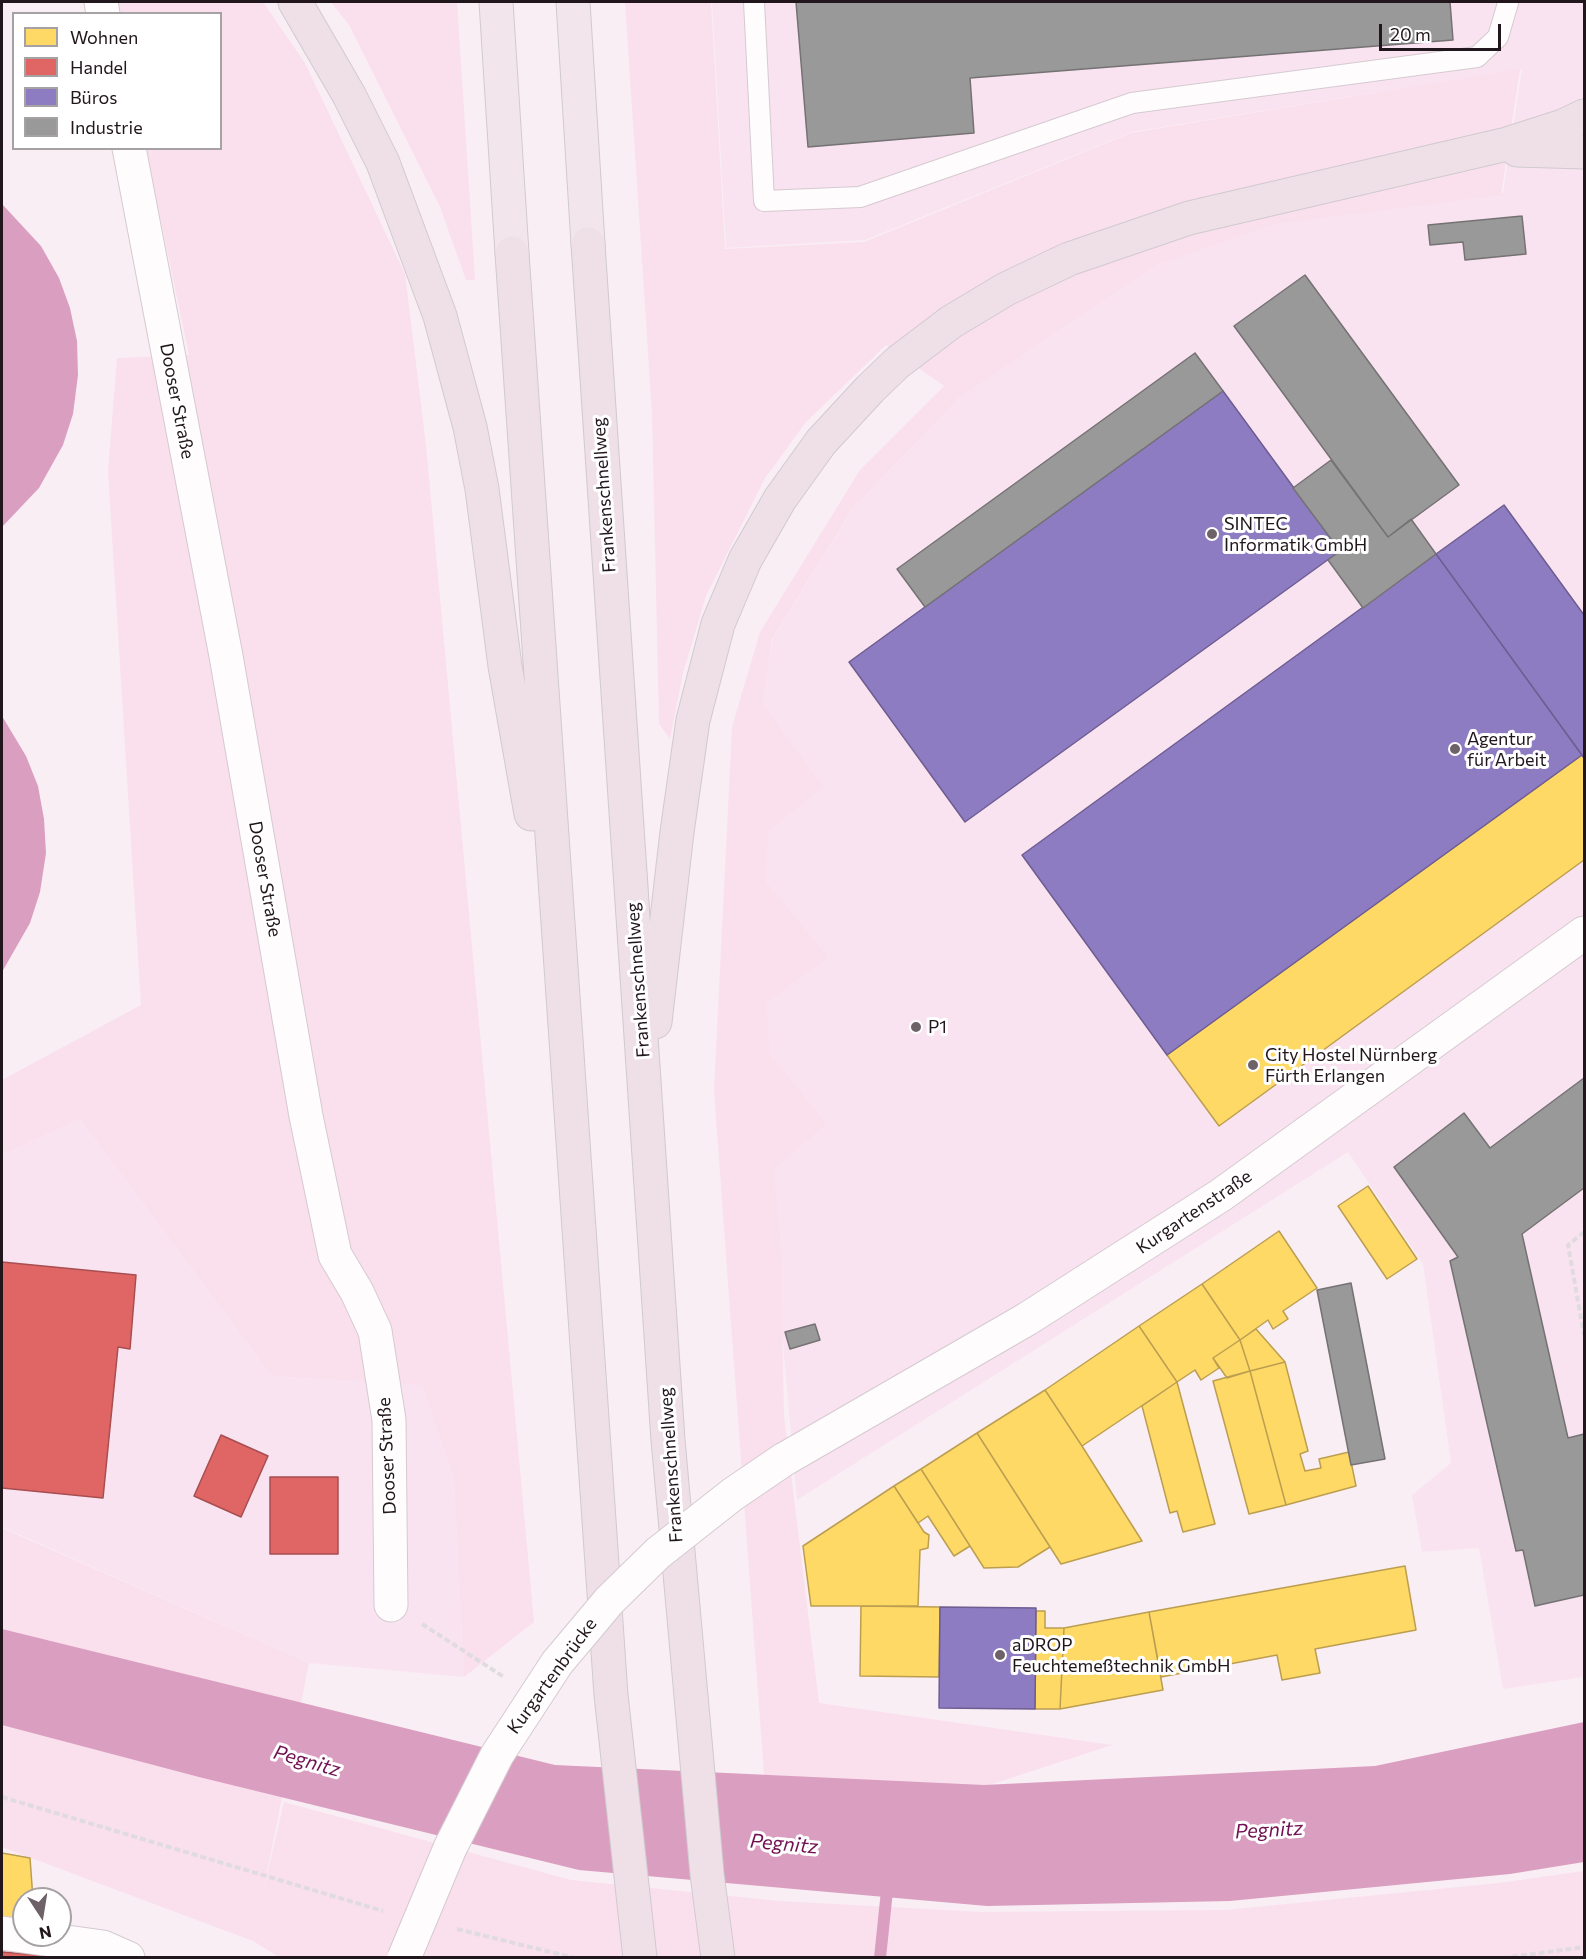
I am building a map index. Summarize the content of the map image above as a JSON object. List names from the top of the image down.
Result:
{
  "streets": {
    "highway": ["Frankenschnellweg"],
    "street": ["Dooser Straße", "Kurgartenstraße", "Kurgartenbrücke"]
  },
  "crossings": [
    ["Kurgartenstraße", "Kurgartenbrücke"]
  ],
  "water": ["Pegnitz"],
  "places": [
    "SINTEC Informatik GmbH",
    "Agentur für Arbeit",
    "P1",
    "City Hostel Nürnberg Fürth Erlangen",
    "aDROP Feuchtemeßtechnik GmbH"
  ],
  "legend": [
    "Wohnen",
    "Handel",
    "Büros",
    "Industrie"
  ],
  "scale_bar": "20 m",
  "north": "bottom"
}
